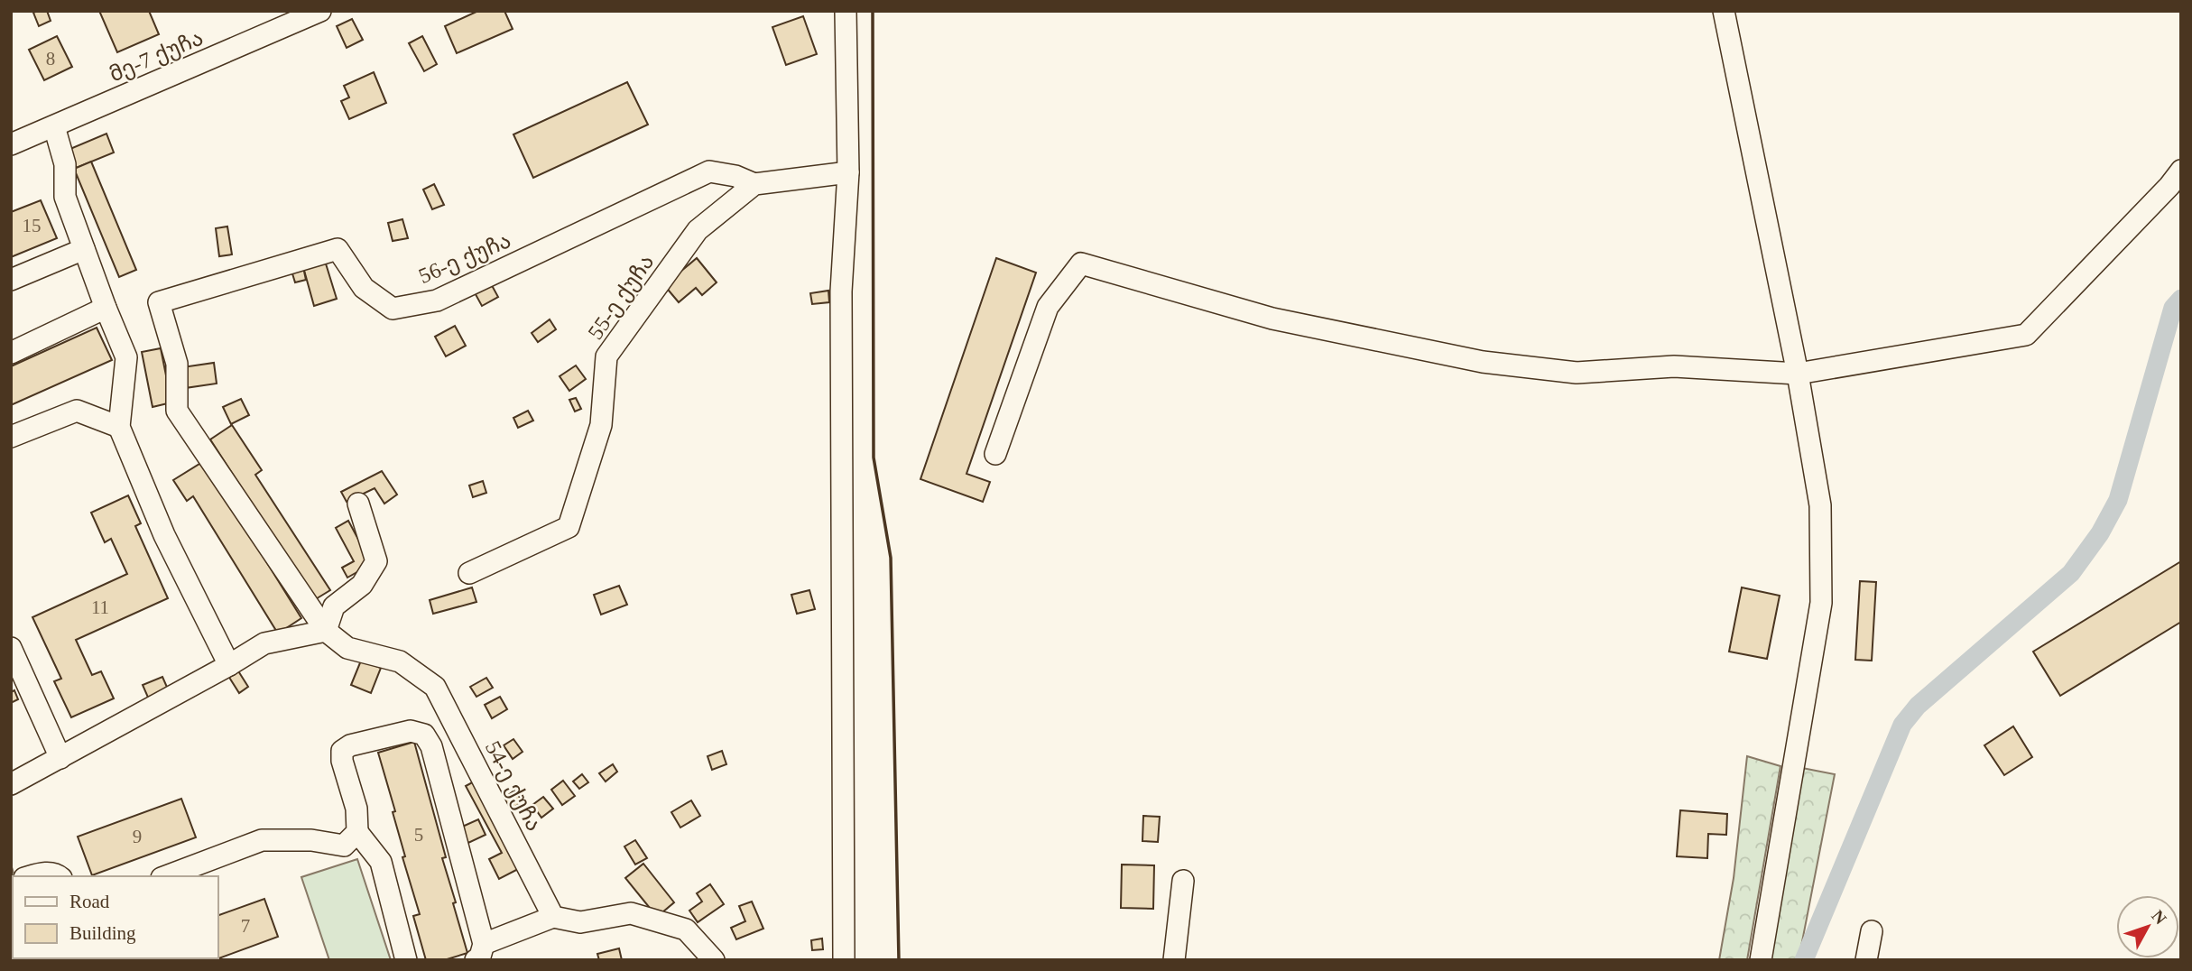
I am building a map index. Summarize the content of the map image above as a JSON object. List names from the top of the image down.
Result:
{
  "streets": {
    "street": [
      "მე-7 ქუჩა",
      "56-ე ქუჩა",
      "55-ე ქუჩა",
      "54-ე ქუჩა"
    ]
  },
  "crossings": [
    ["56-ე ქუჩა", "55-ე ქუჩა"],
    ["56-ე ქუჩა", "54-ე ქუჩა"]
  ],
  "house_numbers": [
    "8",
    "15",
    "11",
    "5",
    "9",
    "7"
  ],
  "legend": ["Road", "Building"],
  "north": "top right"
}
